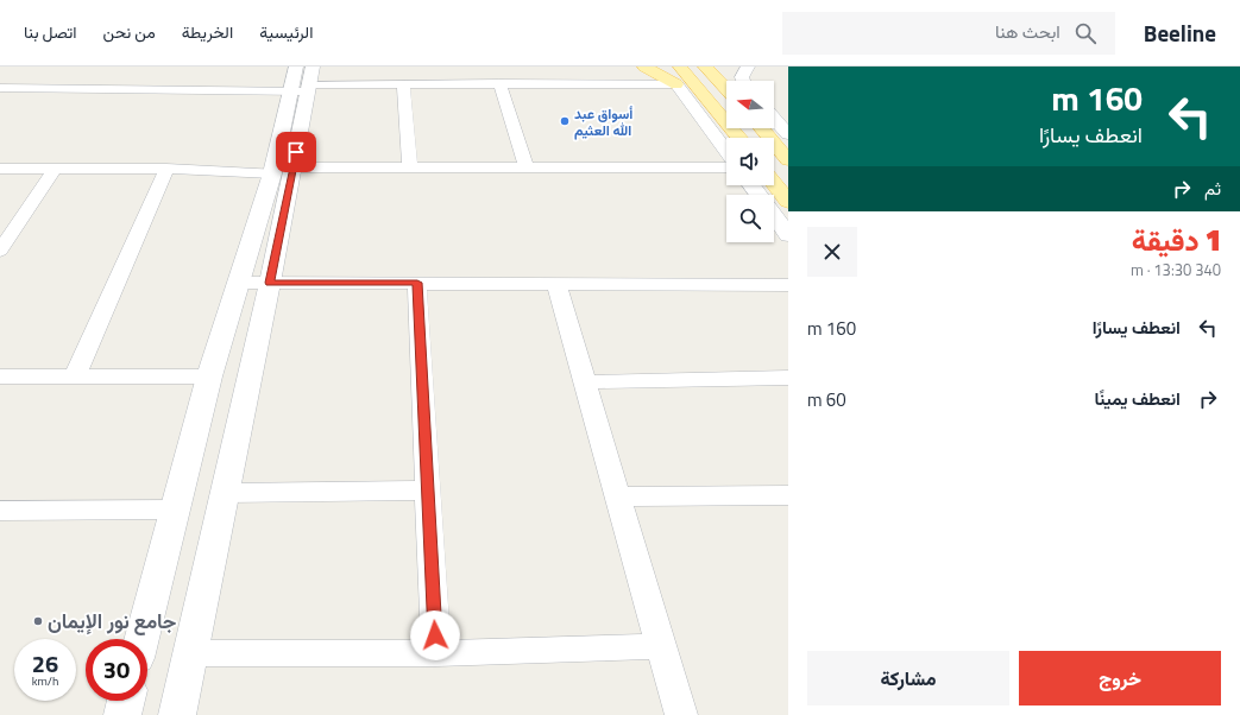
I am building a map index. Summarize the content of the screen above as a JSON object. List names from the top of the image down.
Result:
{
  "places": ["أسواق عبد الله العثيم", "جامع نور الإيمان"],
  "north": "left",
  "page": {
    "header": "Beeline",
    "search": "ابحث هنا",
    "nav": [
      "الرئيسية",
      "الخريطة",
      "من نحن",
      "اتصل بنا"
    ],
    "turn": ["160 m", "انعطف يسارًا"],
    "then": "ثم",
    "heading": ["1 دقيقة", "340 m · 13:30"],
    "list": [
      {
        "name": "انعطف يسارًا",
        "value": "160 m"
      },
      {
        "name": "انعطف يمينًا",
        "value": "60 m"
      }
    ],
    "speed": "26 km/h",
    "limit": "30",
    "buttons": ["خروج", "مشاركة"]
  }
}
